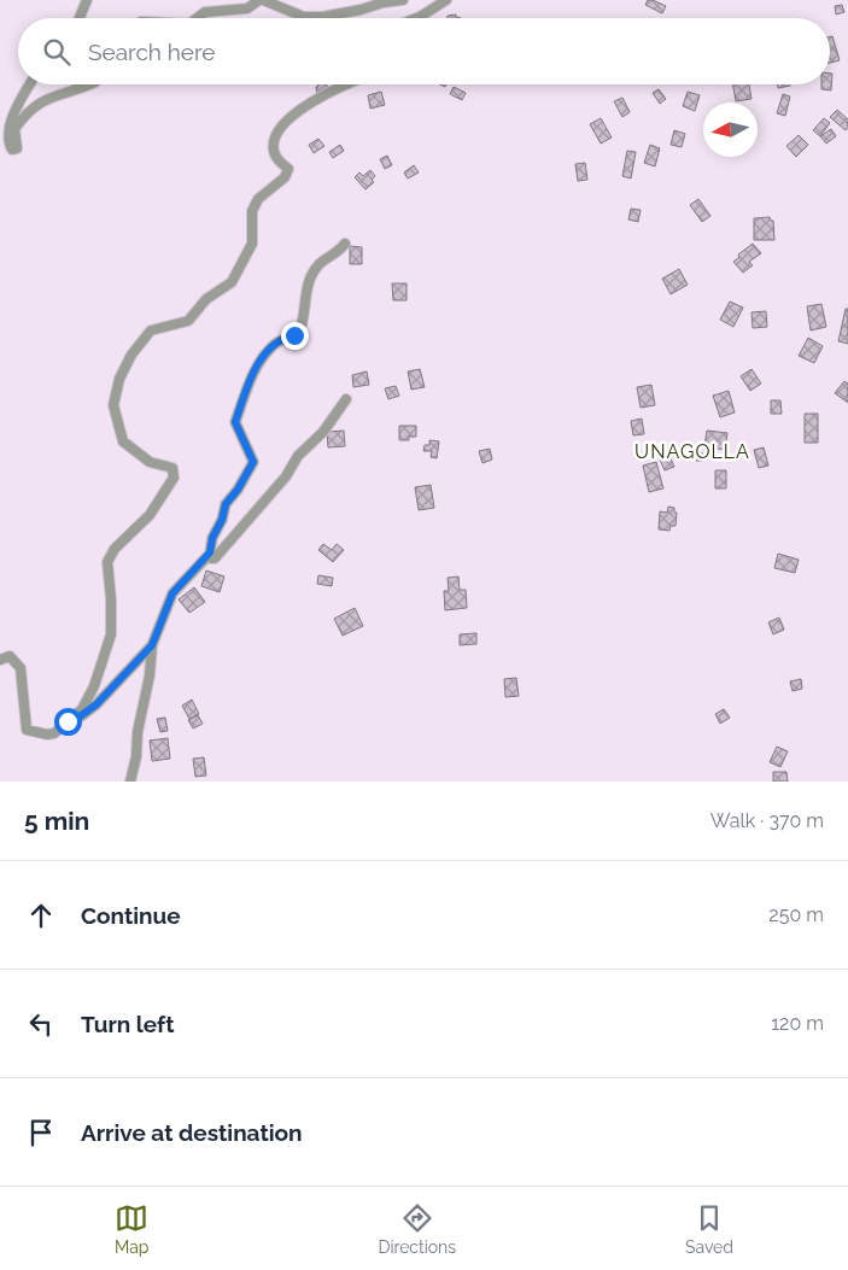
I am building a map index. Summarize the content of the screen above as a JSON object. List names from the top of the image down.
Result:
{
  "districts": ["UNAGOLLA"],
  "north": "left",
  "page": {
    "search": "Search here",
    "heading": ["5 min", "Walk · 370 m"],
    "list": [
      ["Continue", "250 m"],
      ["Turn left", "120 m"],
      "Arrive at destination"
    ],
    "nav": ["Map", "Directions", "Saved"]
  }
}
